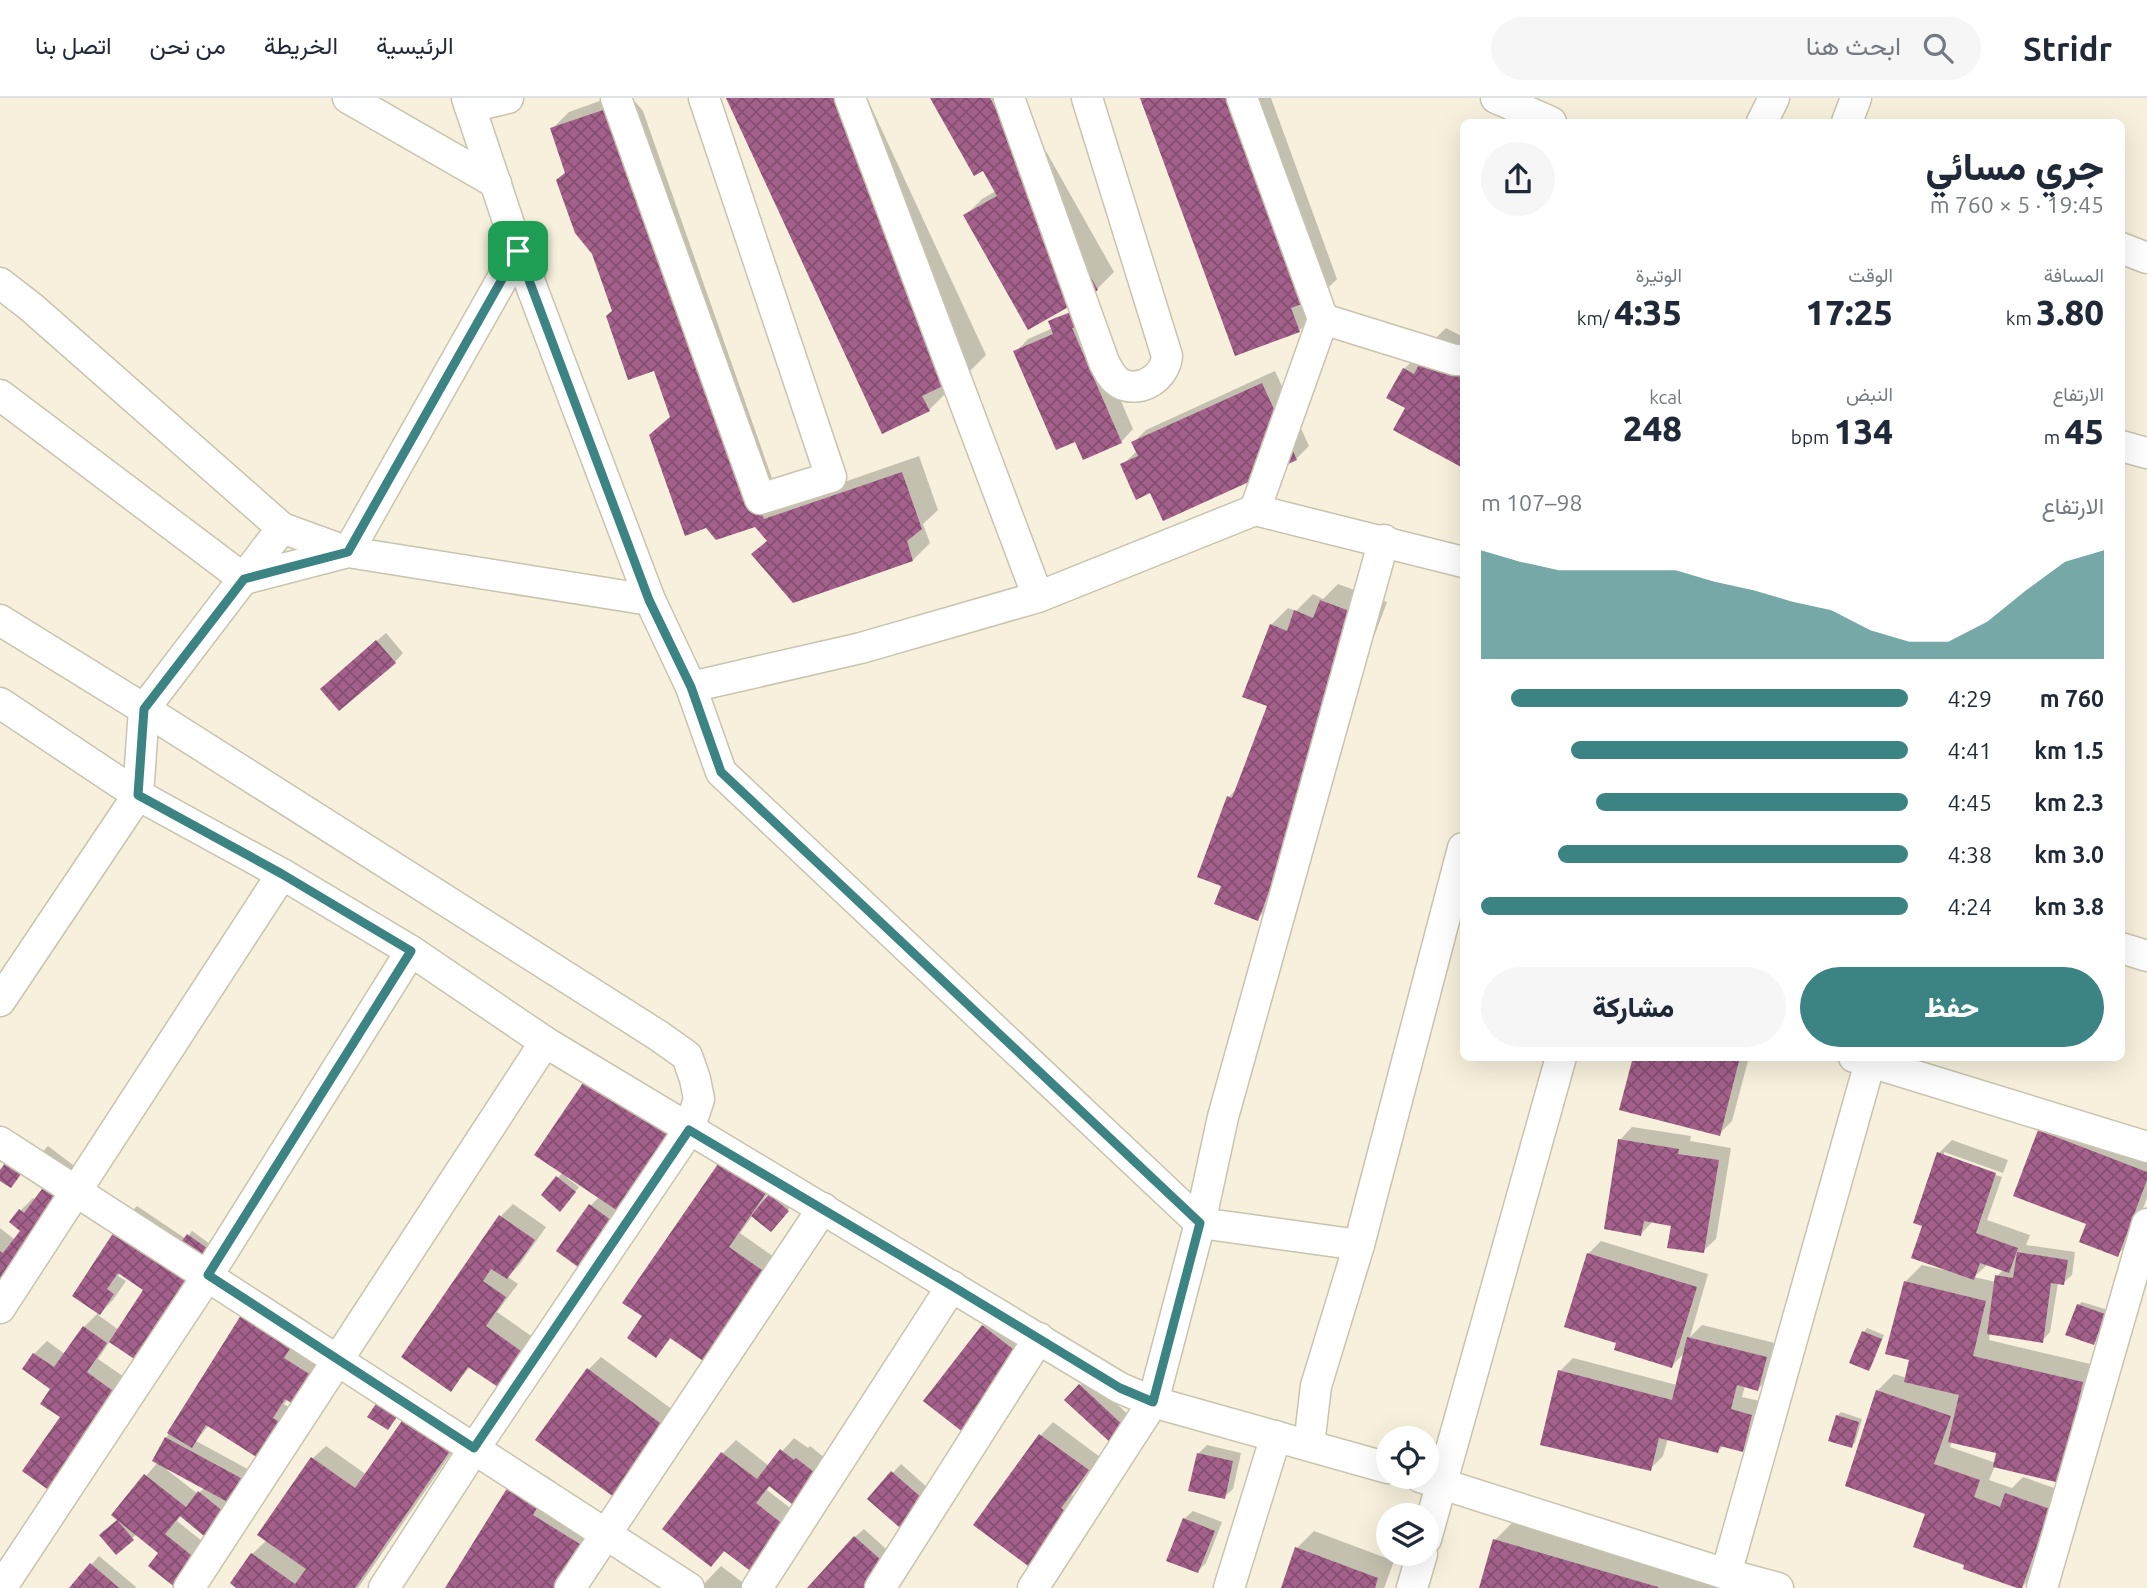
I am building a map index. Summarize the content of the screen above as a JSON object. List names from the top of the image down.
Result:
{
  "page": {
    "header": "Stridr",
    "search": "ابحث هنا",
    "nav": [
      "الرئيسية",
      "الخريطة",
      "من نحن",
      "اتصل بنا"
    ],
    "heading": ["جري مسائي", "19:45 · 5 × 760 m"],
    "stats": [
      ["المسافة", "3.80 km"],
      ["الوقت", "17:25"],
      ["الوتيرة", "4:35 /km"],
      ["الارتفاع", "45 m"],
      ["النبض", "134 bpm"],
      ["kcal", "248"]
    ],
    "chart": ["الارتفاع", "98–107 m"],
    "list": [
      {
        "name": "760 m",
        "note": "4:29"
      },
      {
        "name": "1.5 km",
        "note": "4:41"
      },
      {
        "name": "2.3 km",
        "note": "4:45"
      },
      {
        "name": "3.0 km",
        "note": "4:38"
      },
      {
        "name": "3.8 km",
        "note": "4:24"
      }
    ],
    "buttons": ["حفظ", "مشاركة"]
  }
}
